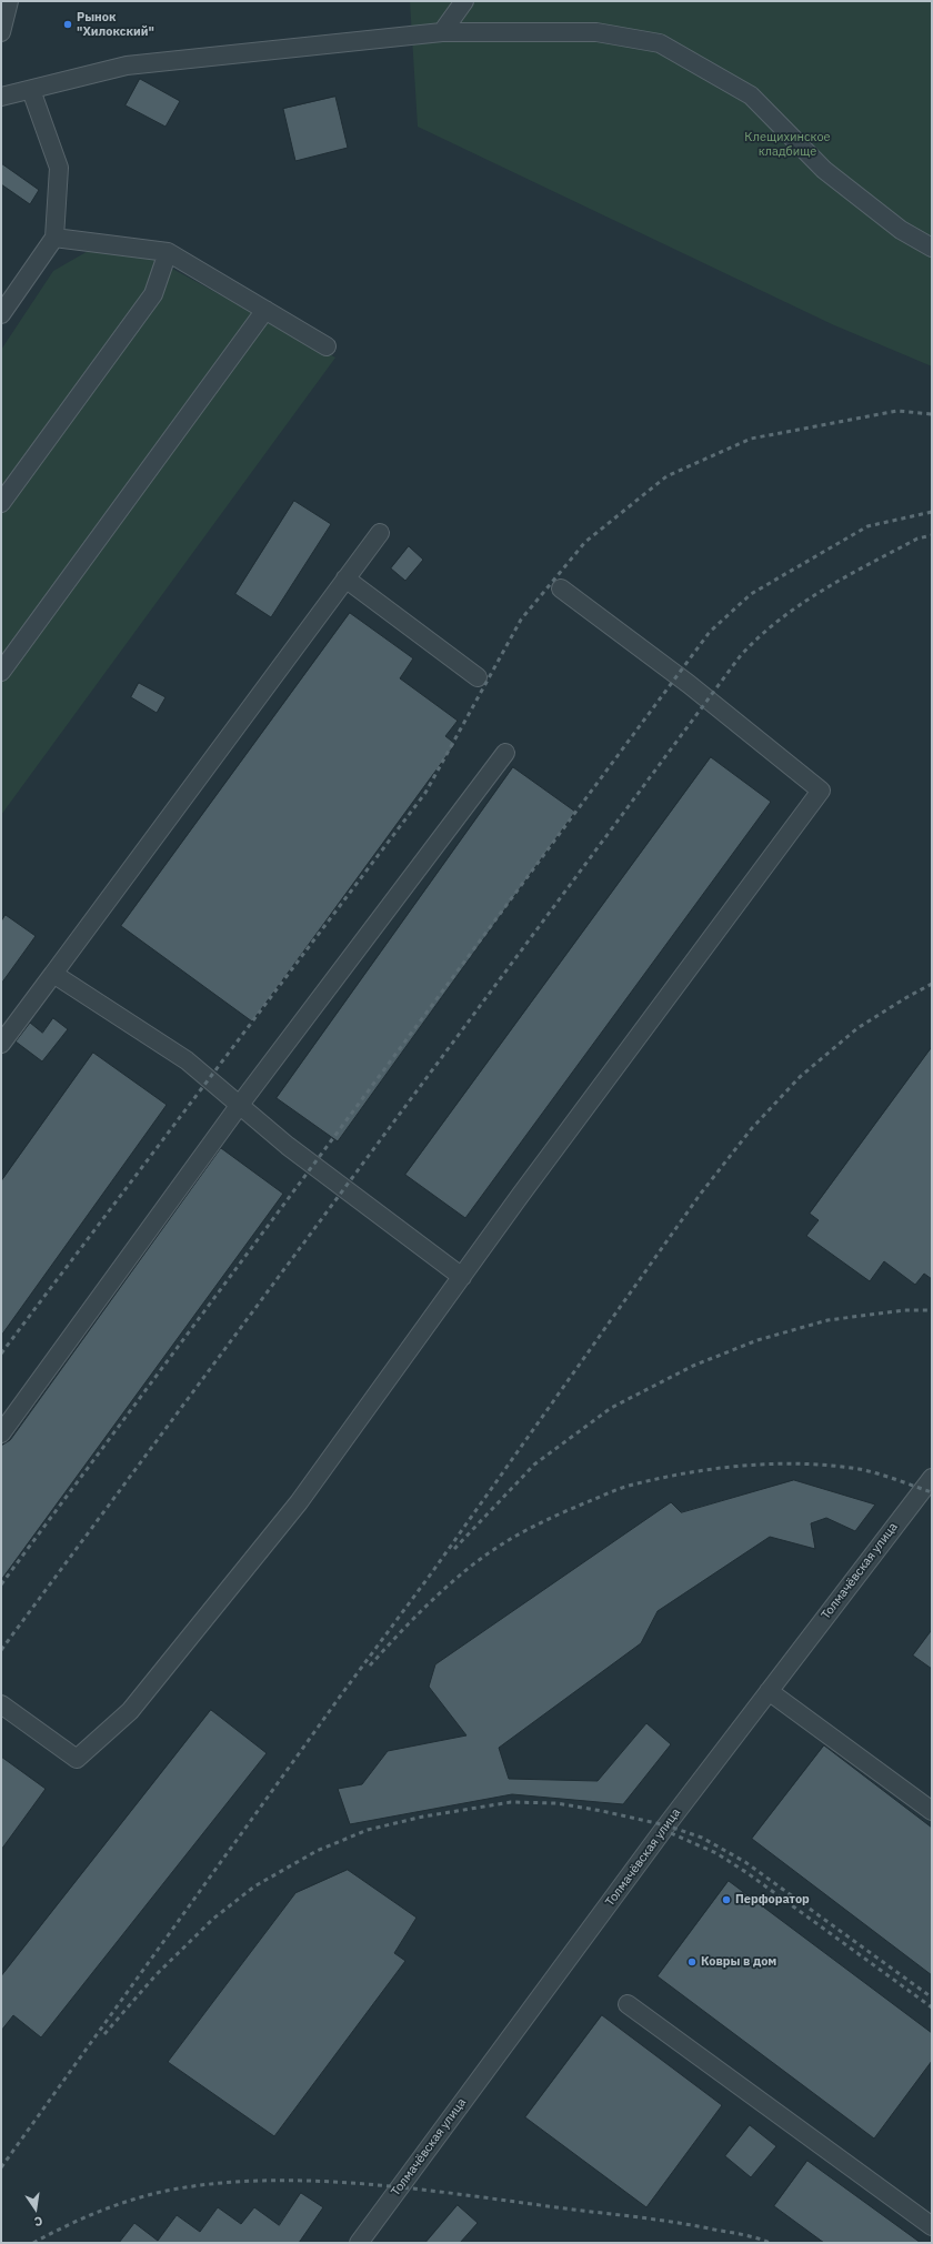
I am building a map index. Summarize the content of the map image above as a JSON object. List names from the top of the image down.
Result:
{
  "streets": {
    "street": ["Толмачёвская улица"]
  },
  "parks": ["Клещихинское кладбище"],
  "places": ["Рынок \"Хилокский\"", "Перфоратор", "Ковры в дом"],
  "north": "bottom"
}
